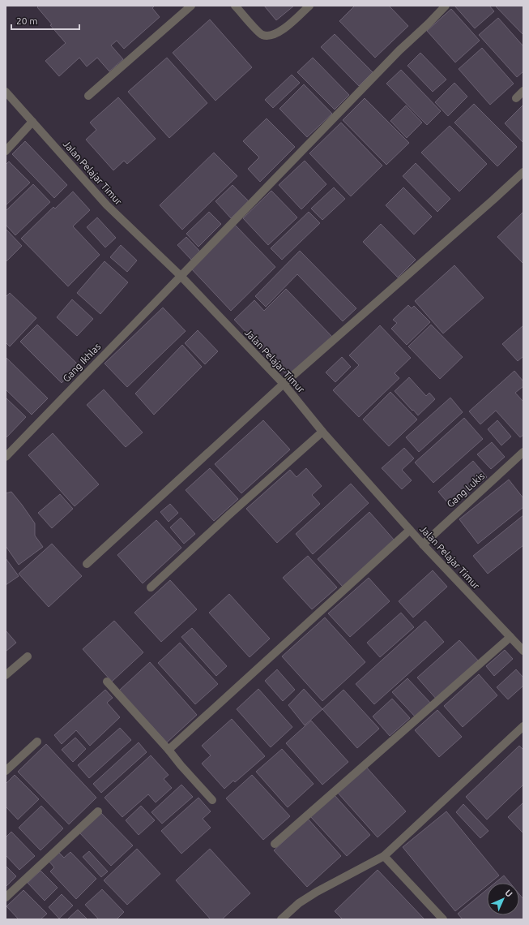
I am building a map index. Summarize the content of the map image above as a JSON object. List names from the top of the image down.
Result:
{
  "streets": {
    "street": ["Jalan Pelajar Timur", "Gang Ikhlas", "Gang Lukis"]
  },
  "crossings": [
    ["Jalan Pelajar Timur", "Gang Ikhlas"],
    ["Jalan Pelajar Timur", "Gang Lukis"]
  ],
  "scale_bar": "20 m",
  "north": "top right"
}
